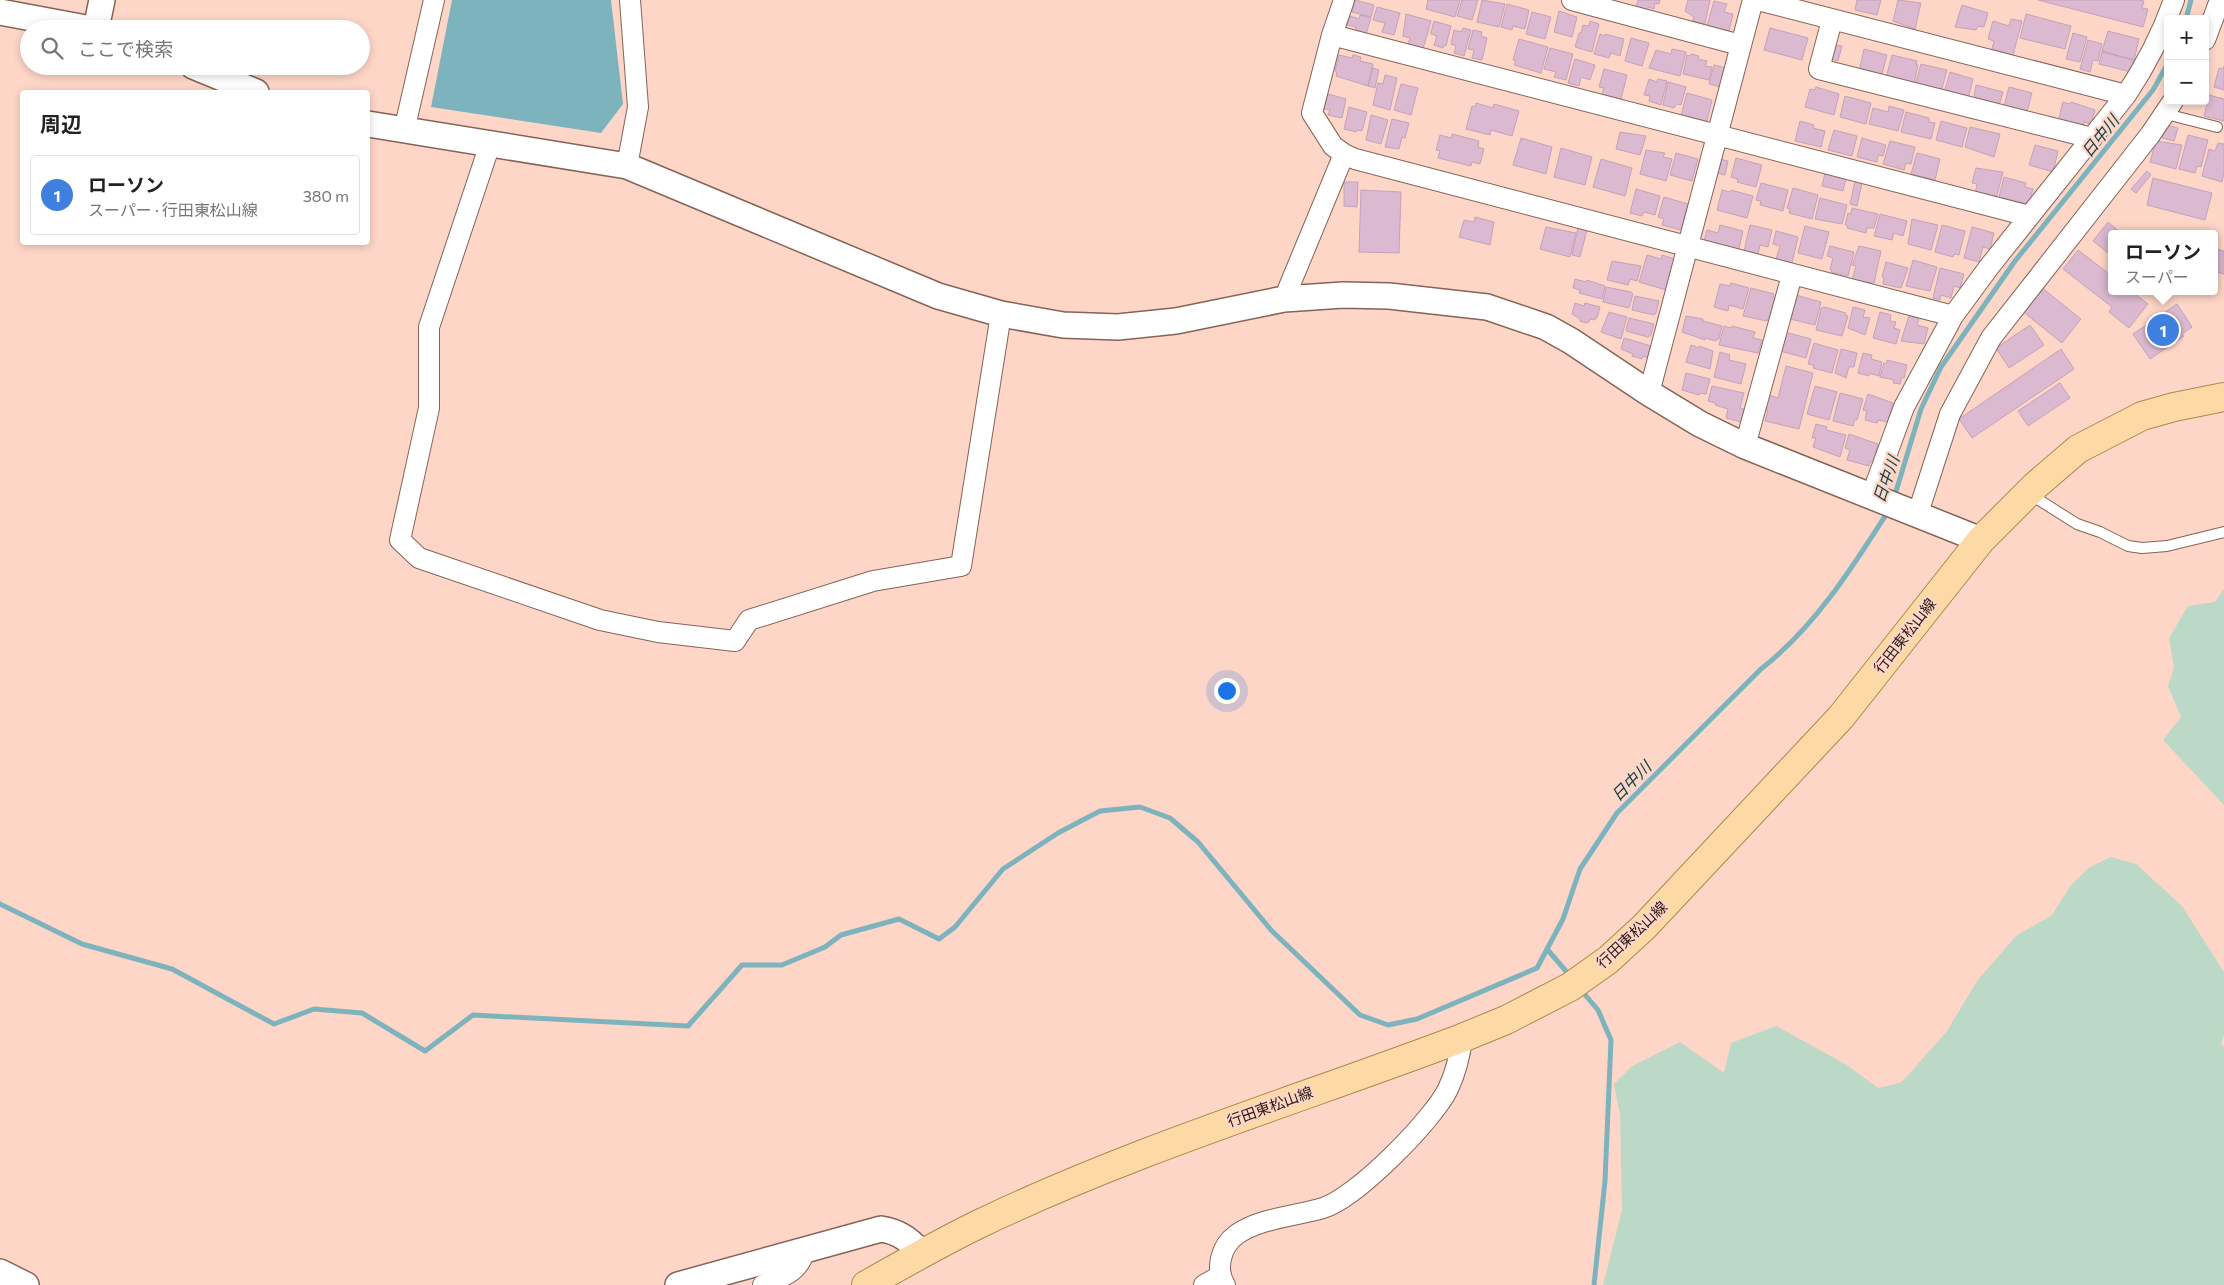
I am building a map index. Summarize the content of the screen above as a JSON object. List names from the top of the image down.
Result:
{
  "streets": {
    "main road": ["行田東松山線"]
  },
  "water": ["日中川"],
  "page": {
    "map_buttons": ["+", "−"],
    "search": "ここで検索",
    "heading": "周辺",
    "list": [
      {
        "mark": "1",
        "name": "ローソン",
        "note": "スーパー · 行田東松山線",
        "value": "380 m"
      }
    ],
    "popup": ["ローソン", "スーパー"],
    "pins": "1"
  }
}
